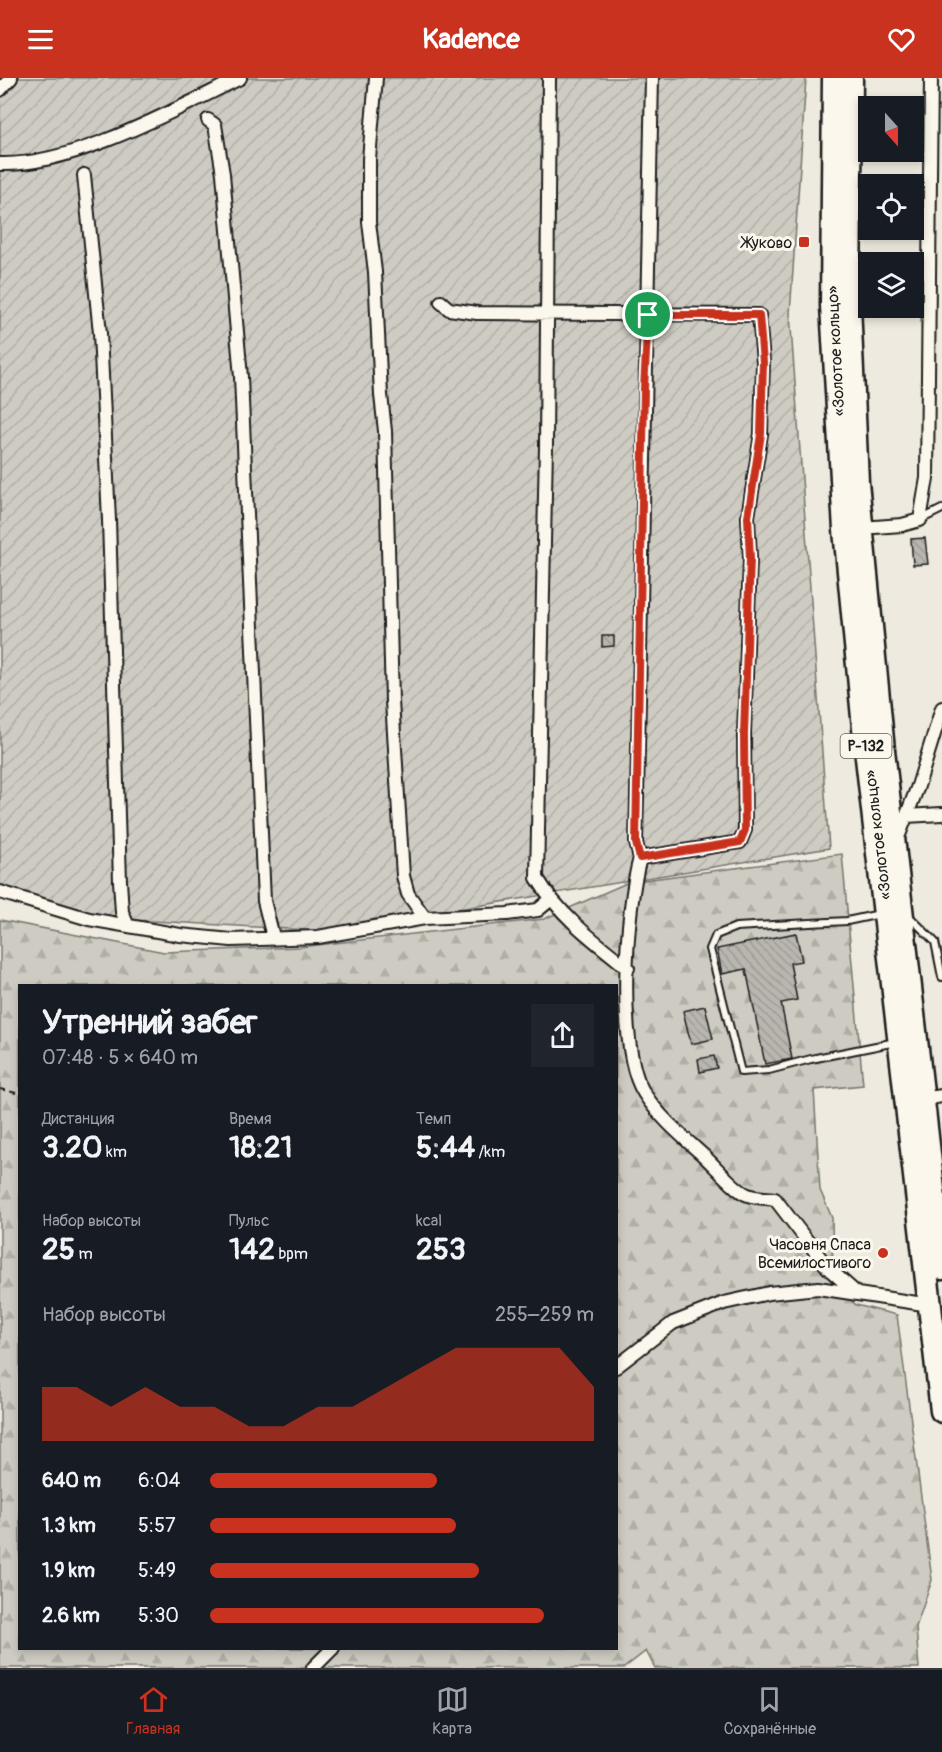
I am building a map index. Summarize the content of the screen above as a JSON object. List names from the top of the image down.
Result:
{
  "streets": {
    "highway": ["«Золотое кольцо»", "Р-132"]
  },
  "places": {
    "transit": ["Жуково"],
    "other": ["Часовня Спаса Всемилостивого"]
  },
  "north": "bottom",
  "page": {
    "header": "Kadence",
    "heading": ["Утренний забег", "07:48 · 5 × 640 m"],
    "stats": [
      ["Дистанция", "3.20 km"],
      ["Время", "18:21"],
      ["Темп", "5:44 /km"],
      ["Набор высоты", "25 m"],
      ["Пульс", "142 bpm"],
      ["kcal", "253"]
    ],
    "chart": ["Набор высоты", "255–259 m"],
    "list": [
      {
        "name": "640 m",
        "note": "6:04"
      },
      {
        "name": "1.3 km",
        "note": "5:57"
      },
      {
        "name": "1.9 km",
        "note": "5:49"
      },
      {
        "name": "2.6 km",
        "note": "5:30"
      }
    ],
    "tabs": ["Главная", "Карта", "Сохранённые"]
  }
}
